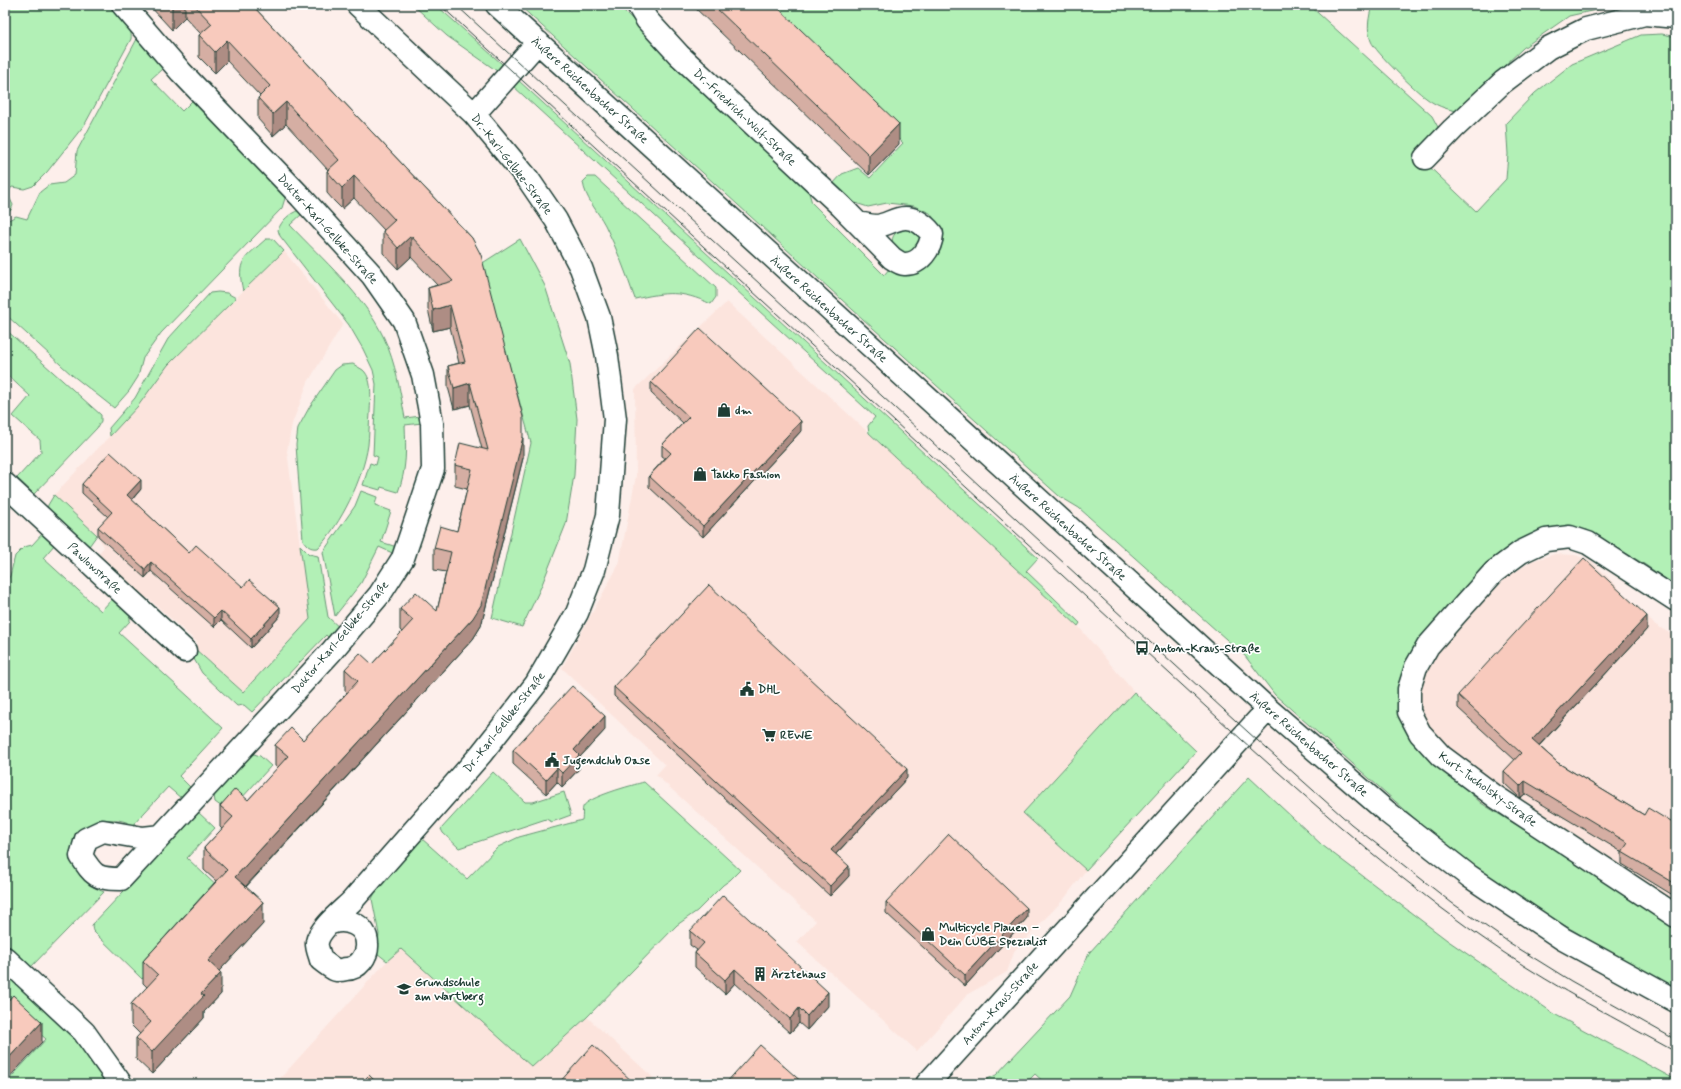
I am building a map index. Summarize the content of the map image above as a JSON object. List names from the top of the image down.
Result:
{
  "streets": {
    "street": [
      "Äußere Reichenbacher Straße",
      "Dr.-Friedrich-Wolf-Straße",
      "Dr.-Karl-Gelbke-Straße",
      "Doktor-Karl-Gelbke-Straße",
      "Pawlowstraße",
      "Kurt-Tucholsky-Straße",
      "Anton-Kraus-Straße"
    ]
  },
  "crossings": [
    ["Äußere Reichenbacher Straße", "Anton-Kraus-Straße"]
  ],
  "places": {
    "shop": ["dm", "Takko Fashion", "Multicycle Plauen – Dein CUBE Spezialist"],
    "bus stop": ["Anton-Kraus-Straße"],
    "public building": ["DHL", "Jugendclub Oase"],
    "supermarket": ["REWE"],
    "building": ["Ärztehaus"],
    "school or university": ["Grundschule am Wartberg"]
  }
}
